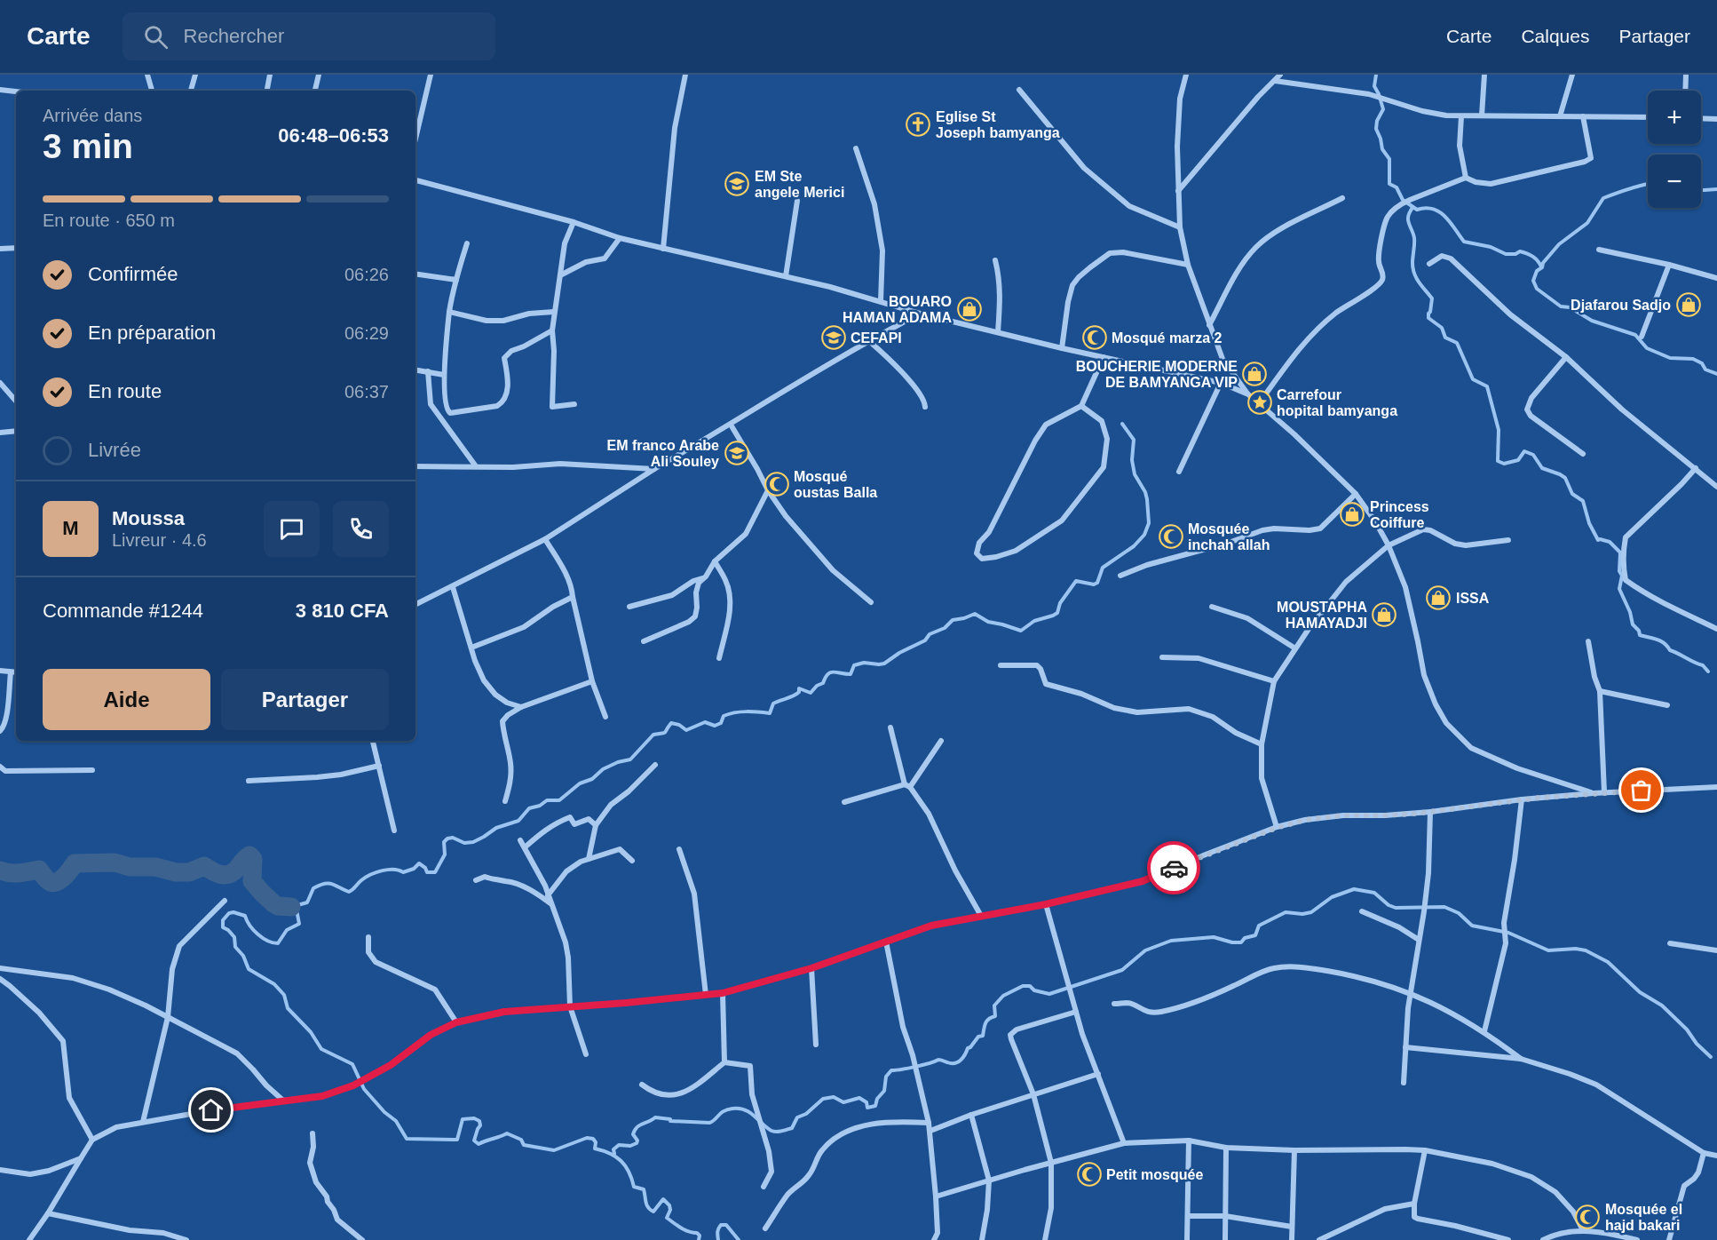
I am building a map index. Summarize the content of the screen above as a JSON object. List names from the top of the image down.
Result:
{
  "places": {
    "church": ["Eglise St Joseph bamyanga"],
    "school or university": ["EM Ste angele Merici", "CEFAPI", "EM franco Arabe Ali Souley"],
    "shop": [
      "Djafarou Sadjo",
      "BOUARO HAMAN ADAMA",
      "BOUCHERIE MODERNE DE BAMYANGA VIP",
      "Princess Coiffure",
      "ISSA",
      "MOUSTAPHA HAMAYADJI"
    ],
    "mosque": [
      "Mosqué marza 2",
      "Mosqué oustas Balla",
      "Mosquée inchah allah",
      "Petit mosquée",
      "Mosquée el hajd bakari"
    ],
    "place": ["Carrefour hopital bamyanga"]
  },
  "page": {
    "header": "Carte",
    "search": "Rechercher",
    "nav": ["Carte", "Calques", "Partager"],
    "map_buttons": ["+", "−"],
    "heading": ["3 min", "Arrivée dans", "06:48–06:53"],
    "panel": [
      "Moussa",
      "Livreur · 4.6",
      "Commande #1244",
      "3 810 CFA"
    ],
    "bar": "En route · 650 m",
    "list": [
      ["Confirmée", "06:26"],
      ["En préparation", "06:29"],
      ["En route", "06:37"],
      "Livrée"
    ],
    "round": "M",
    "buttons": ["Aide", "Partager"]
  }
}
